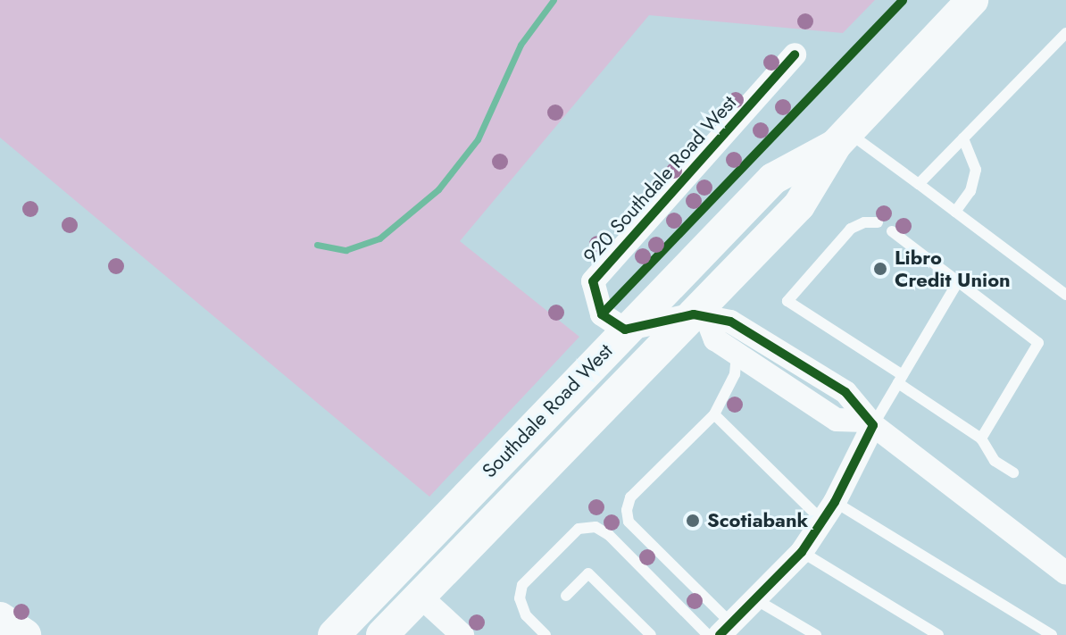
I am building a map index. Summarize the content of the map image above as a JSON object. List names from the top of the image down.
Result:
{
  "streets": {
    "main road": ["Southdale Road West"],
    "street": ["920 Southdale Road West"]
  },
  "crossings": [
    ["920 Southdale Road West", "Southdale Road West"]
  ],
  "places": ["Libro Credit Union", "Scotiabank"]
}
